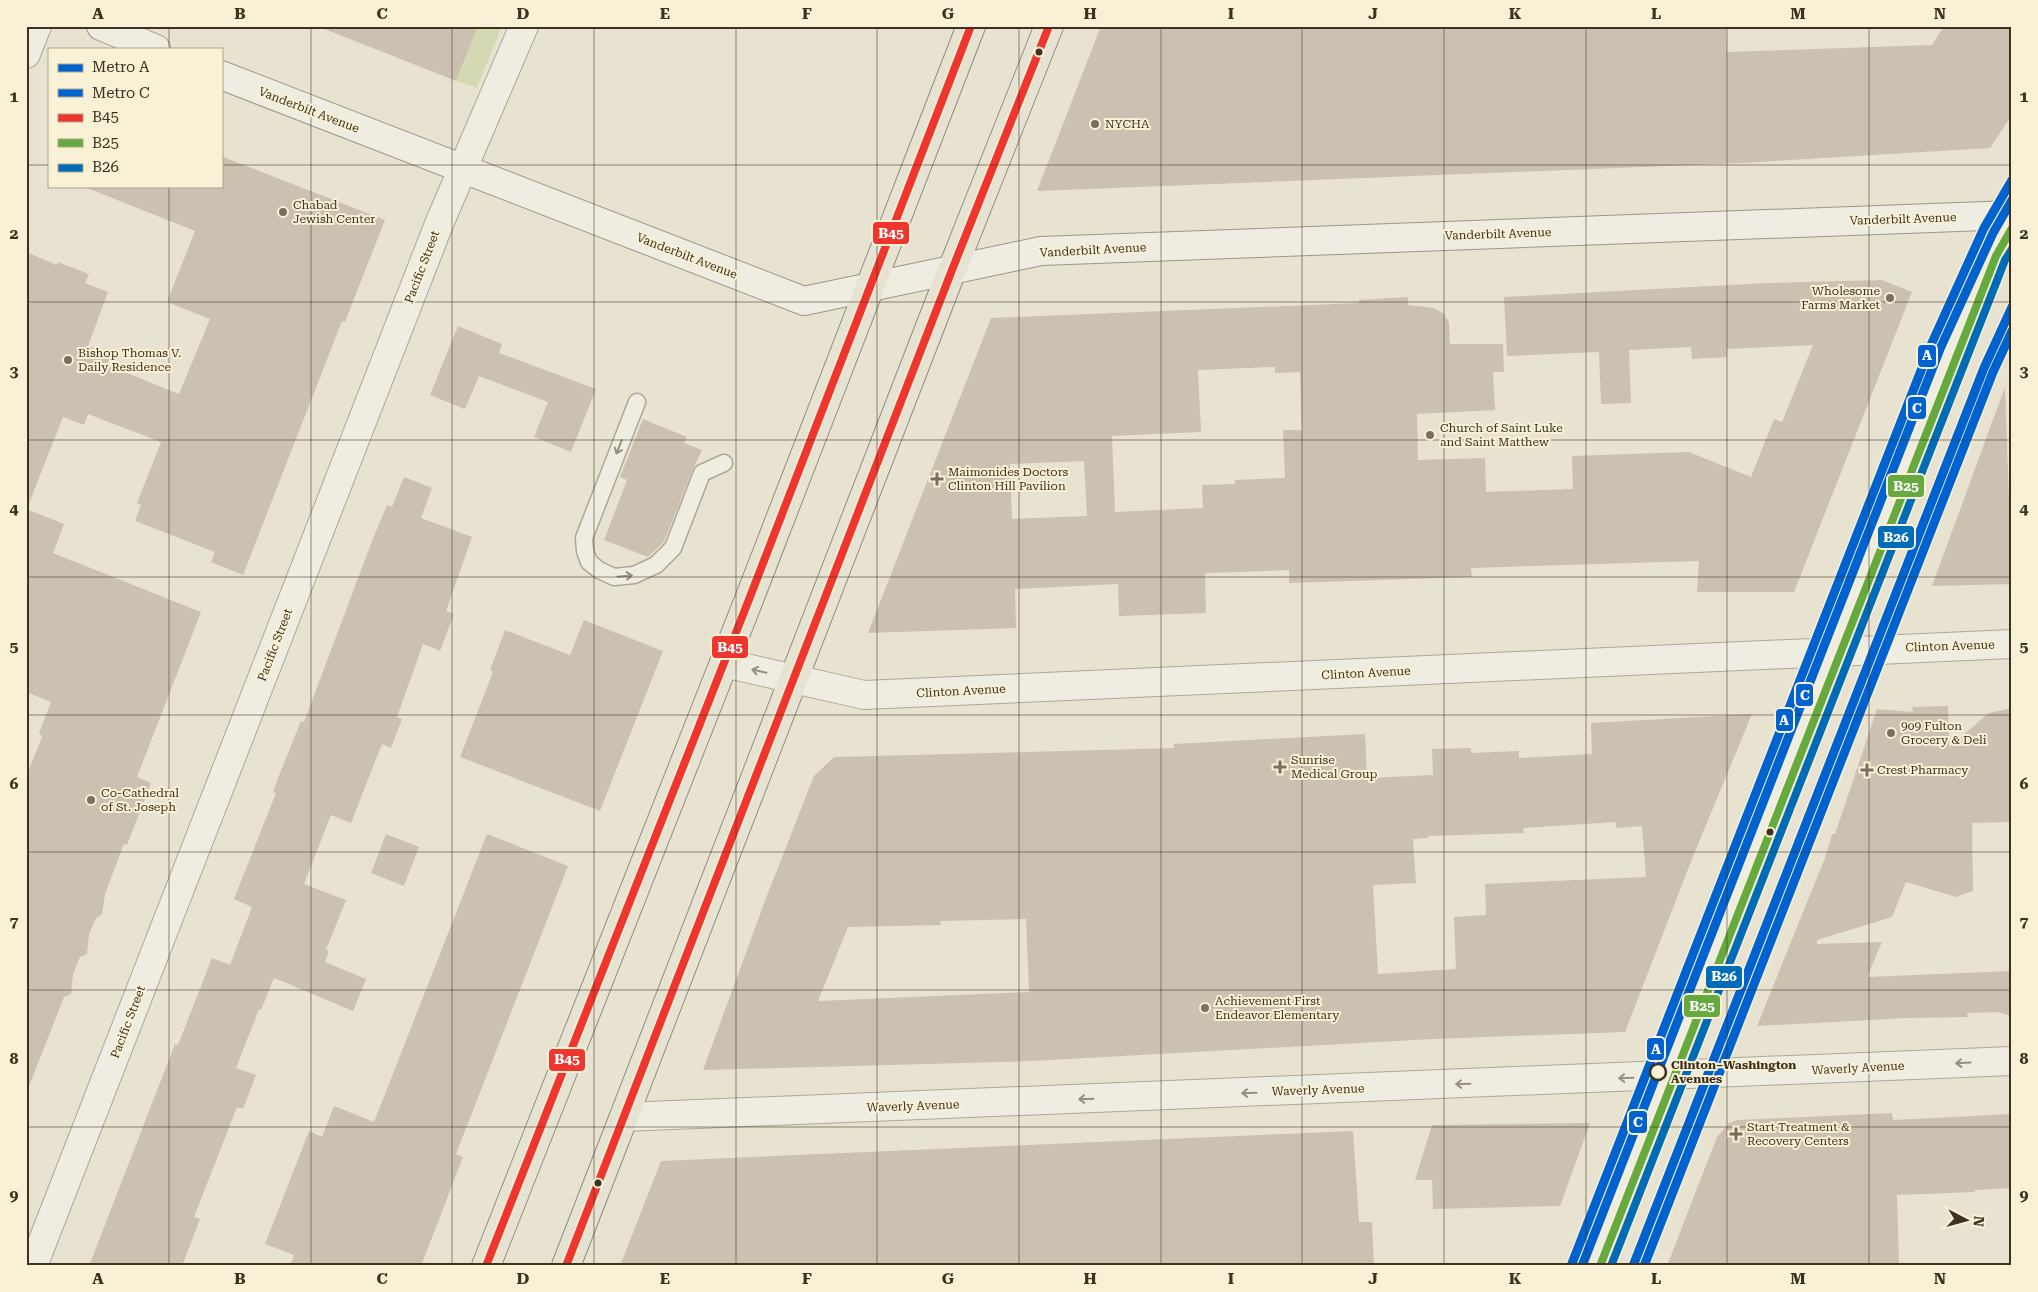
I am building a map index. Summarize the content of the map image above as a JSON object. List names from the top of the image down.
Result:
{
  "streets": {
    "street": [
      "Vanderbilt Avenue",
      "Pacific Street",
      "Clinton Avenue",
      "Waverly Avenue"
    ]
  },
  "crossings": [
    ["Vanderbilt Avenue", "Pacific Street"]
  ],
  "one_way": ["Waverly Avenue"],
  "places": {
    "other": [
      "NYCHA",
      "Chabad Jewish Center",
      "Wholesome Farms Market",
      "Bishop Thomas V. Daily Residence",
      "Church of Saint Luke and Saint Matthew",
      "909 Fulton Grocery & Deli",
      "Co-Cathedral of St. Joseph",
      "Achievement First Endeavor Elementary",
      "Clinton–Washington Avenues"
    ],
    "health": [
      "Maimonides Doctors Clinton Hill Pavilion",
      "Sunrise Medical Group",
      "Crest Pharmacy",
      "Start Treatment & Recovery Centers"
    ]
  },
  "lines": [
    "transit line B45",
    "metro line A",
    "metro line C",
    "transit line B25",
    "transit line B26"
  ],
  "legend": [
    "Metro A",
    "Metro C",
    "B45",
    "B25",
    "B26"
  ],
  "north": "right",
  "grid": {
    "columns": [
      "A",
      "B",
      "C",
      "D",
      "E",
      "F",
      "G",
      "H",
      "I",
      "J",
      "K",
      "L",
      "M",
      "N"
    ],
    "rows": [
      "1",
      "2",
      "3",
      "4",
      "5",
      "6",
      "7",
      "8",
      "9"
    ]
  }
}
